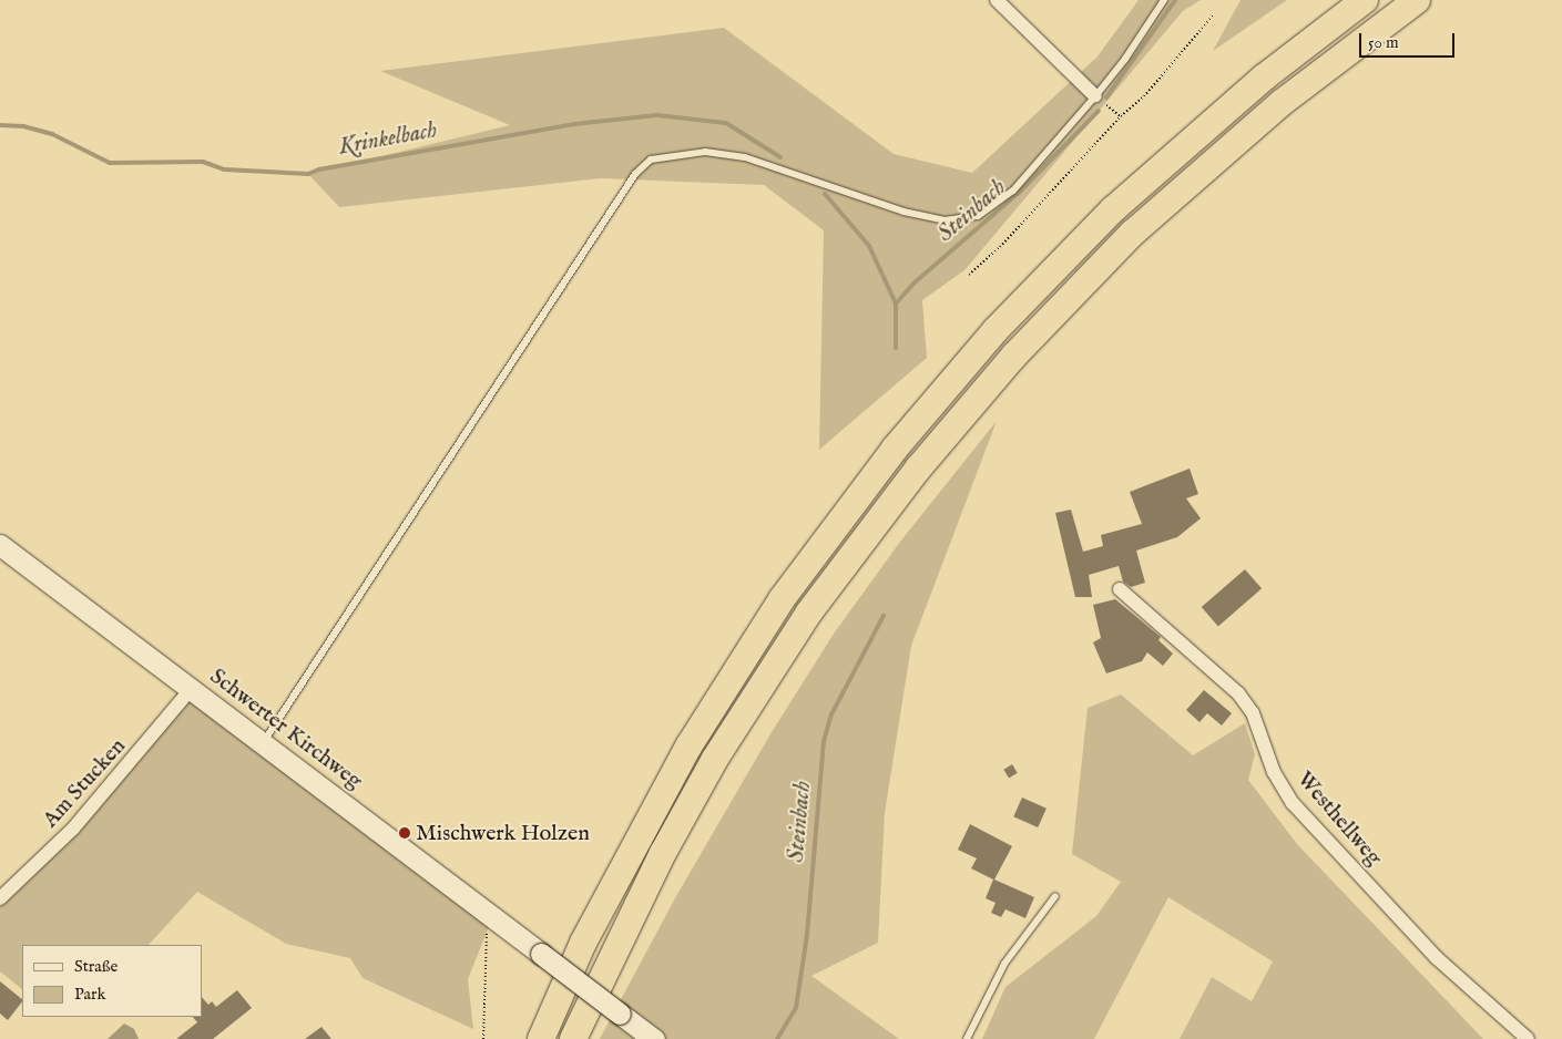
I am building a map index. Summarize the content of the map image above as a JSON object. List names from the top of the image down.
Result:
{
  "streets": {
    "main road": ["Schwerter Kirchweg"],
    "street": ["Am Stucken", "Westhellweg"]
  },
  "crossings": [
    ["Schwerter Kirchweg", "Am Stucken"]
  ],
  "water": ["Krinkelbach", "Steinbach"],
  "places": ["Mischwerk Holzen"],
  "legend": ["Straße", "Park"],
  "scale_bar": "50 m"
}
